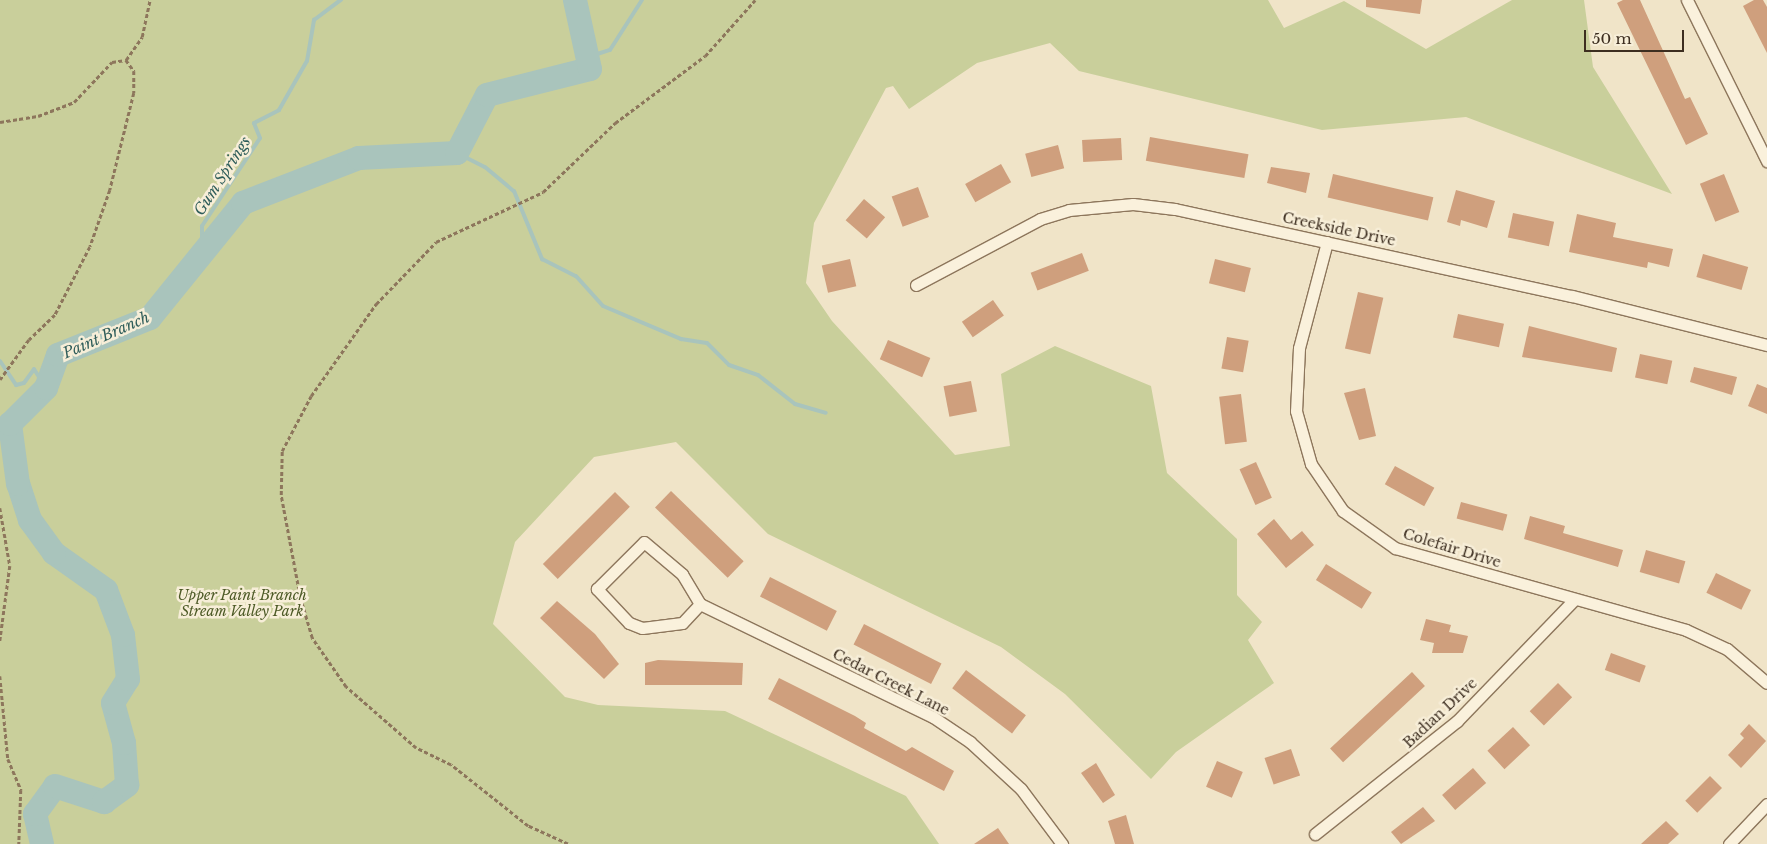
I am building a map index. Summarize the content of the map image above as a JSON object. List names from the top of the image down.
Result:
{
  "streets": {
    "street": [
      "Creekside Drive",
      "Colefair Drive",
      "Cedar Creek Lane",
      "Badian Drive"
    ]
  },
  "crossings": [
    ["Creekside Drive", "Colefair Drive"],
    ["Colefair Drive", "Badian Drive"]
  ],
  "water": ["Gum Springs", "Paint Branch"],
  "parks": ["Upper Paint Branch Stream Valley Park"],
  "scale_bar": "50 m"
}
